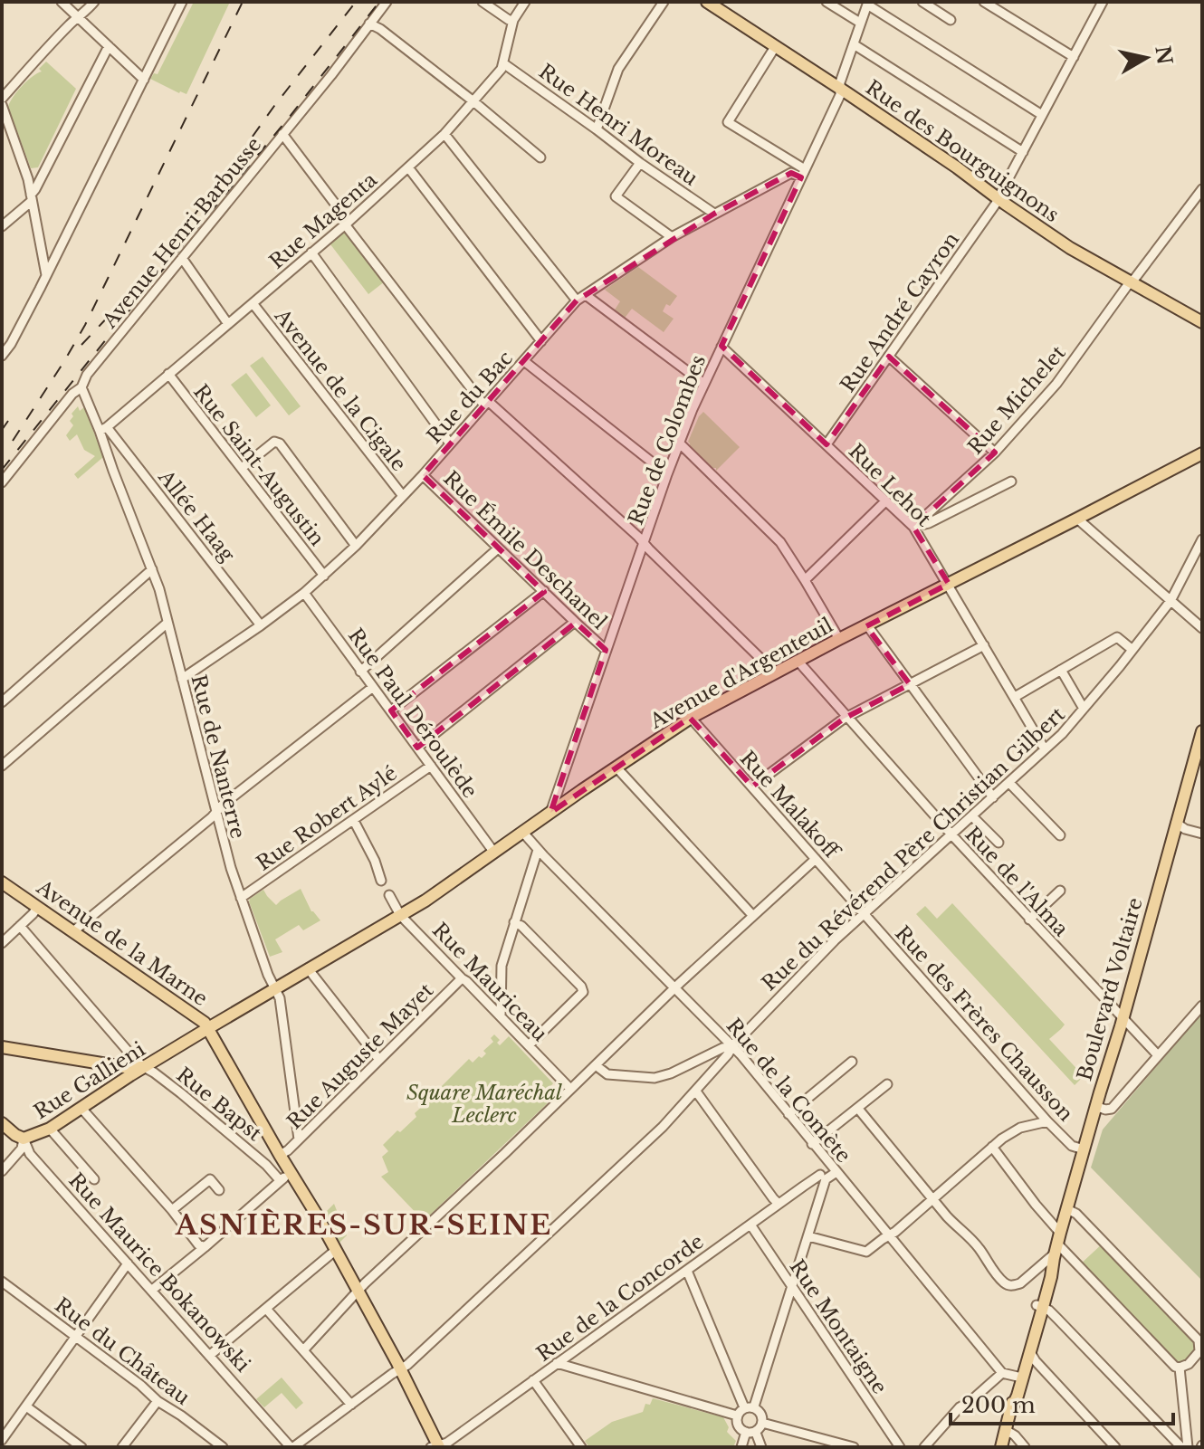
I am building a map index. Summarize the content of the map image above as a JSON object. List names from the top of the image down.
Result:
{
  "streets": {
    "main road": [
      "Rue des Bourguignons",
      "Avenue d'Argenteuil",
      "Avenue de la Marne",
      "Boulevard Voltaire",
      "Rue Gallieni",
      "Rue Maurice Bokanowski"
    ],
    "street": [
      "Rue Henri Moreau",
      "Rue Magenta",
      "Avenue Henri Barbusse",
      "Rue André Cayron",
      "Avenue de la Cigale",
      "Rue du Bac",
      "Rue Michelet",
      "Rue de Colombes",
      "Rue Saint-Augustin",
      "Rue Lehot",
      "Allée Haag",
      "Rue Émile Deschanel",
      "Rue Paul Déroulède",
      "Rue de Nanterre",
      "Rue Malakoff",
      "Rue Robert Aylé",
      "Rue du Révérend Père Christian Gilbert",
      "Rue de l'Alma",
      "Rue Mauriceau",
      "Rue des Frères Chausson",
      "Rue Auguste Mayet",
      "Rue de la Comète",
      "Rue Bapst",
      "Rue de la Concorde",
      "Rue Montaigne",
      "Rue du Château"
    ]
  },
  "crossings": [
    ["Rue Henri Moreau", "Rue Magenta"],
    ["Rue Henri Moreau", "Rue du Bac"],
    ["Rue des Bourguignons", "Rue André Cayron"],
    ["Rue des Bourguignons", "Rue Michelet"],
    ["Rue des Bourguignons", "Rue de Colombes"],
    ["Rue Magenta", "Avenue de la Cigale"],
    ["Rue Magenta", "Rue Saint-Augustin"],
    ["Rue Magenta", "Allée Haag"],
    ["Rue Magenta", "Rue de Nanterre"],
    ["Avenue Henri Barbusse", "Rue de Nanterre"],
    ["Rue André Cayron", "Rue Lehot"],
    ["Avenue de la Cigale", "Rue du Bac"],
    ["Rue du Bac", "Rue Saint-Augustin"],
    ["Rue du Bac", "Allée Haag"],
    ["Rue du Bac", "Rue Émile Deschanel"],
    ["Rue du Bac", "Rue Paul Déroulède"],
    ["Rue du Bac", "Rue de Nanterre"],
    ["Rue Michelet", "Rue Lehot"],
    ["Rue de Colombes", "Rue Lehot"],
    ["Rue de Colombes", "Rue Émile Deschanel"],
    ["Rue de Colombes", "Avenue d'Argenteuil"],
    ["Rue Lehot", "Avenue d'Argenteuil"],
    ["Rue Lehot", "Rue du Révérend Père Christian Gilbert"],
    ["Allée Haag", "Rue de Nanterre"],
    ["Avenue d'Argenteuil", "Rue Paul Déroulède"],
    ["Avenue d'Argenteuil", "Rue de Nanterre"],
    ["Avenue d'Argenteuil", "Rue Malakoff"],
    ["Avenue d'Argenteuil", "Rue de l'Alma"],
    ["Avenue d'Argenteuil", "Avenue de la Marne"],
    ["Avenue d'Argenteuil", "Rue Mauriceau"],
    ["Avenue d'Argenteuil", "Rue Gallieni"],
    ["Avenue d'Argenteuil", "Rue de la Comète"],
    ["Rue Paul Déroulède", "Rue Robert Aylé"],
    ["Rue de Nanterre", "Rue Robert Aylé"],
    ["Rue de Nanterre", "Rue Auguste Mayet"],
    ["Rue Malakoff", "Rue du Révérend Père Christian Gilbert"],
    ["Rue Malakoff", "Rue des Frères Chausson"],
    ["Rue du Révérend Père Christian Gilbert", "Rue de l'Alma"],
    ["Rue du Révérend Père Christian Gilbert", "Avenue de la Marne"],
    ["Rue du Révérend Père Christian Gilbert", "Rue des Frères Chausson"],
    ["Rue du Révérend Père Christian Gilbert", "Rue de la Comète"],
    ["Rue du Révérend Père Christian Gilbert", "Rue Maurice Bokanowski"],
    ["Rue de l'Alma", "Boulevard Voltaire"],
    ["Avenue de la Marne", "Rue Auguste Mayet"],
    ["Avenue de la Marne", "Rue Gallieni"],
    ["Avenue de la Marne", "Rue de la Concorde"],
    ["Rue Mauriceau", "Rue Auguste Mayet"],
    ["Boulevard Voltaire", "Rue des Frères Chausson"],
    ["Rue Gallieni", "Rue Bapst"],
    ["Rue Gallieni", "Rue Maurice Bokanowski"],
    ["Rue de la Comète", "Rue de la Concorde"],
    ["Rue de la Concorde", "Rue Montaigne"]
  ],
  "districts": ["ASNIÈRES-SUR-SEINE"],
  "parks": ["Square Maréchal Leclerc"],
  "scale_bar": "200 m",
  "north": "right"
}
